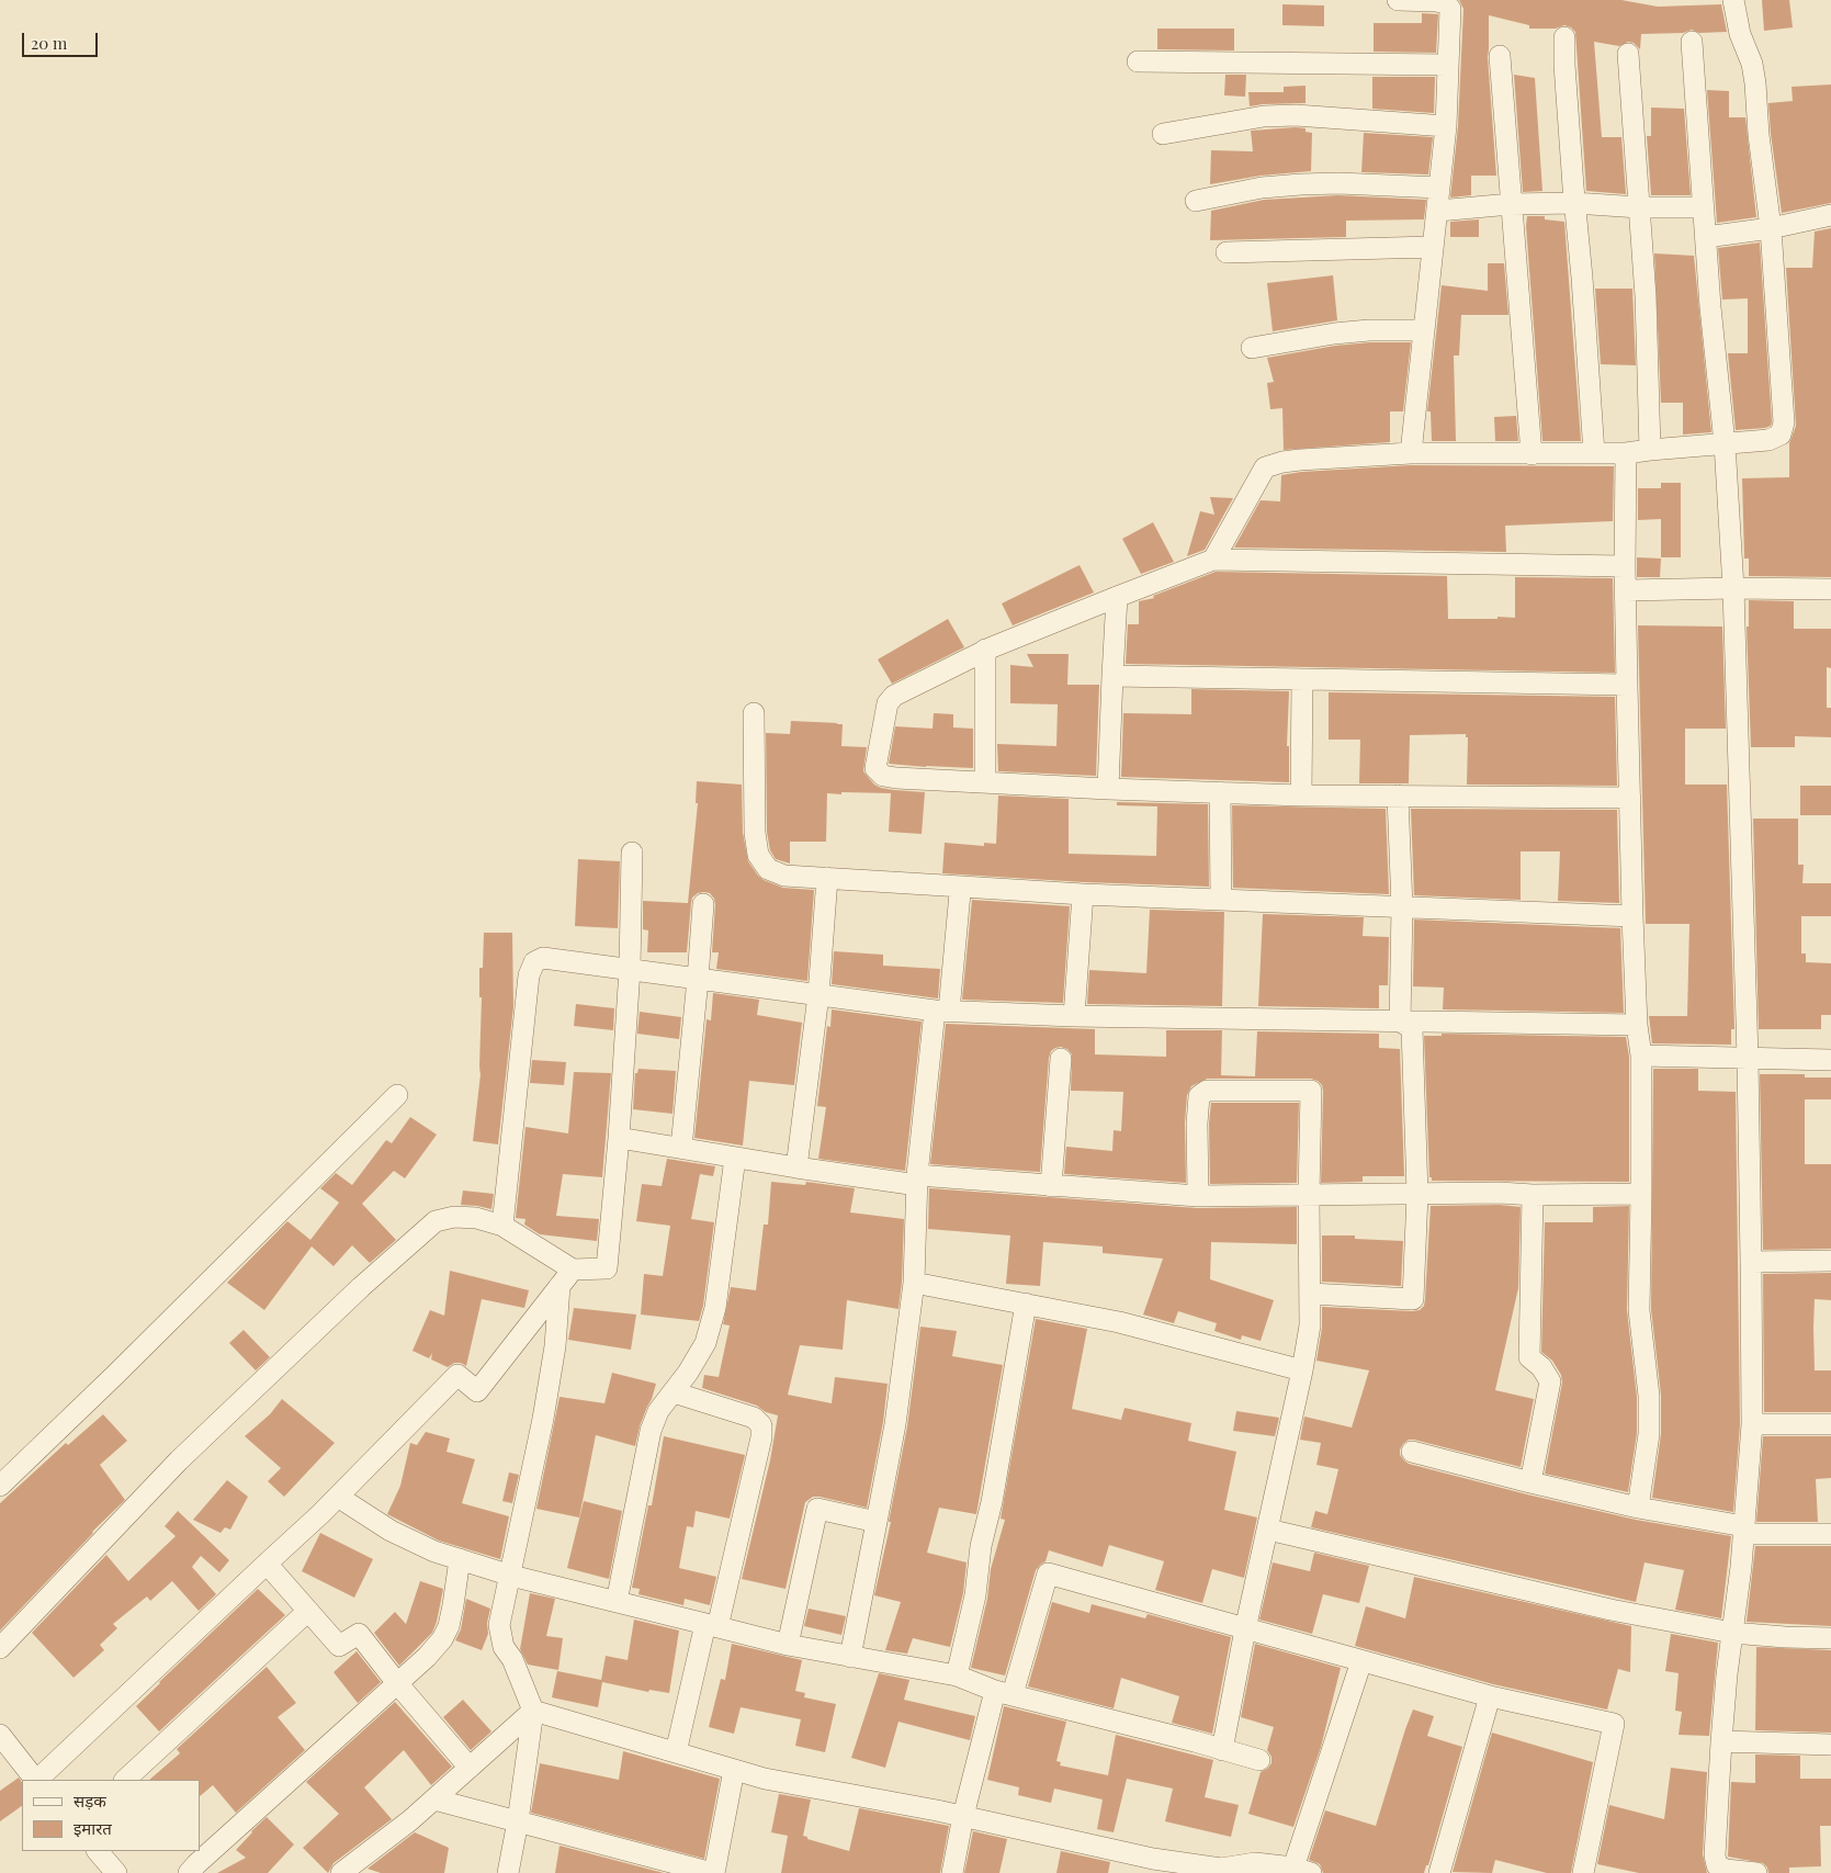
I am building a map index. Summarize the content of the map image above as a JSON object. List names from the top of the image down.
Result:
{
  "legend": ["सड़क", "इमारत"],
  "scale_bar": "20 m"
}
